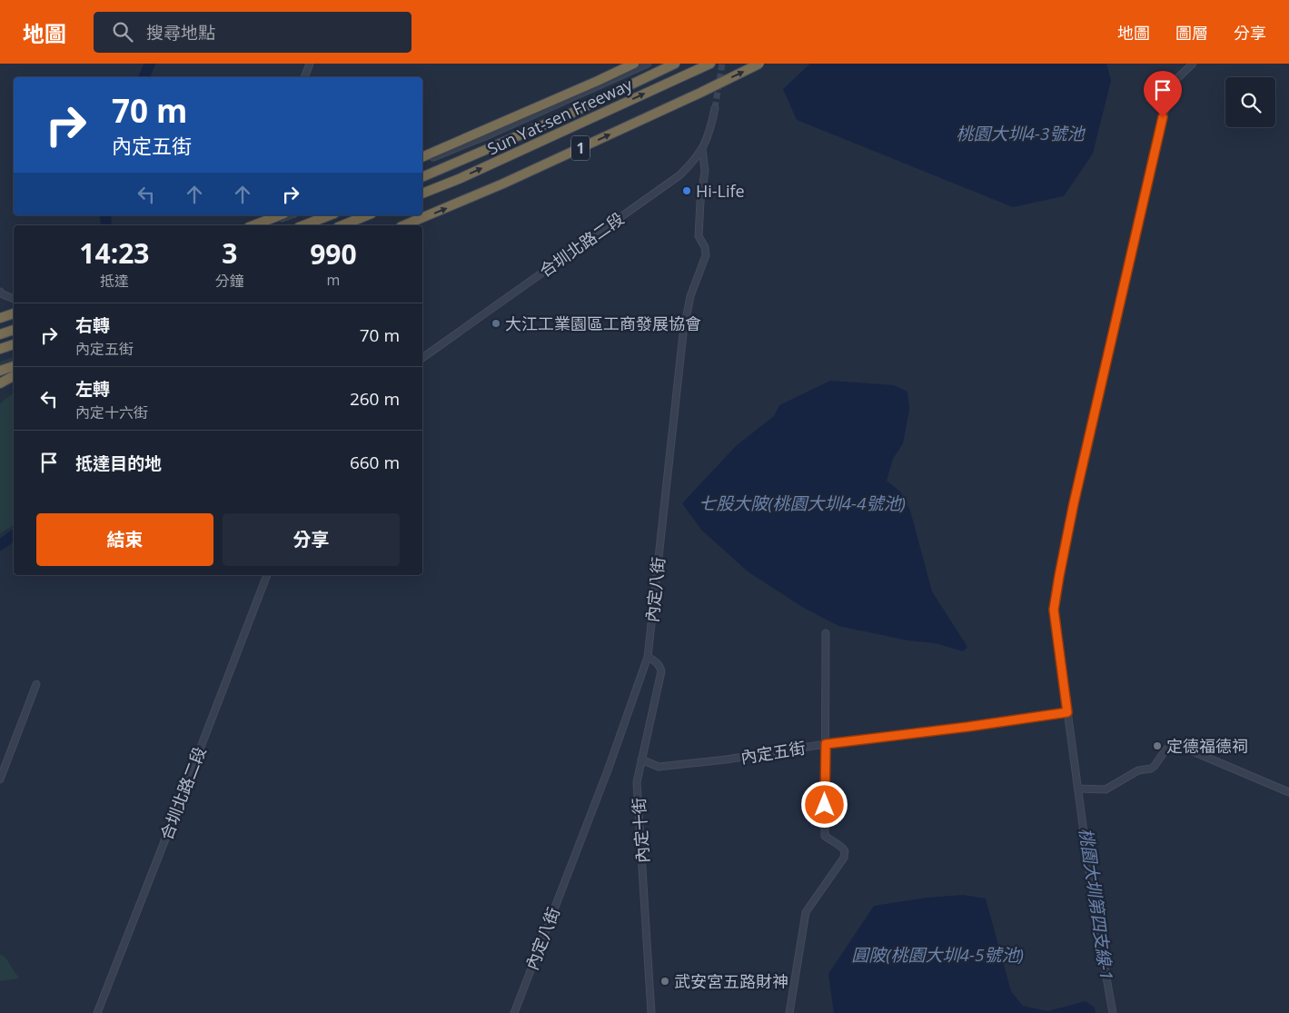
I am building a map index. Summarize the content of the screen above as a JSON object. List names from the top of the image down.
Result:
{
  "streets": {
    "highway": ["Sun Yat-sen Freeway", "1"],
    "street": [
      "合圳北路二段",
      "內定八街",
      "內定五街",
      "內定十街"
    ]
  },
  "crossings": [
    ["合圳北路二段", "內定八街"],
    ["內定八街", "內定十街"],
    ["內定五街", "內定十街"]
  ],
  "water": [
    "桃園大圳4-3號池",
    "七股大陂(桃園大圳4-4號池)",
    "桃園大圳第四支線-1",
    "圓陂(桃園大圳4-5號池)"
  ],
  "places": [
    "Hi-Life",
    "大江工業園區工商發展協會",
    "定德福德祠",
    "武安宮五路財神"
  ],
  "page": {
    "header": "地圖",
    "search": "搜尋地點",
    "nav": ["地圖", "圖層", "分享"],
    "turn": ["70 m", "內定五街"],
    "eta": [
      "14:23",
      "抵達",
      "3",
      "分鐘",
      "990",
      "m"
    ],
    "list": [
      {
        "name": "右轉",
        "note": "內定五街",
        "value": "70 m"
      },
      {
        "name": "左轉",
        "note": "內定十六街",
        "value": "260 m"
      },
      {
        "name": "抵達目的地",
        "value": "660 m"
      }
    ],
    "buttons": ["結束", "分享"]
  }
}
